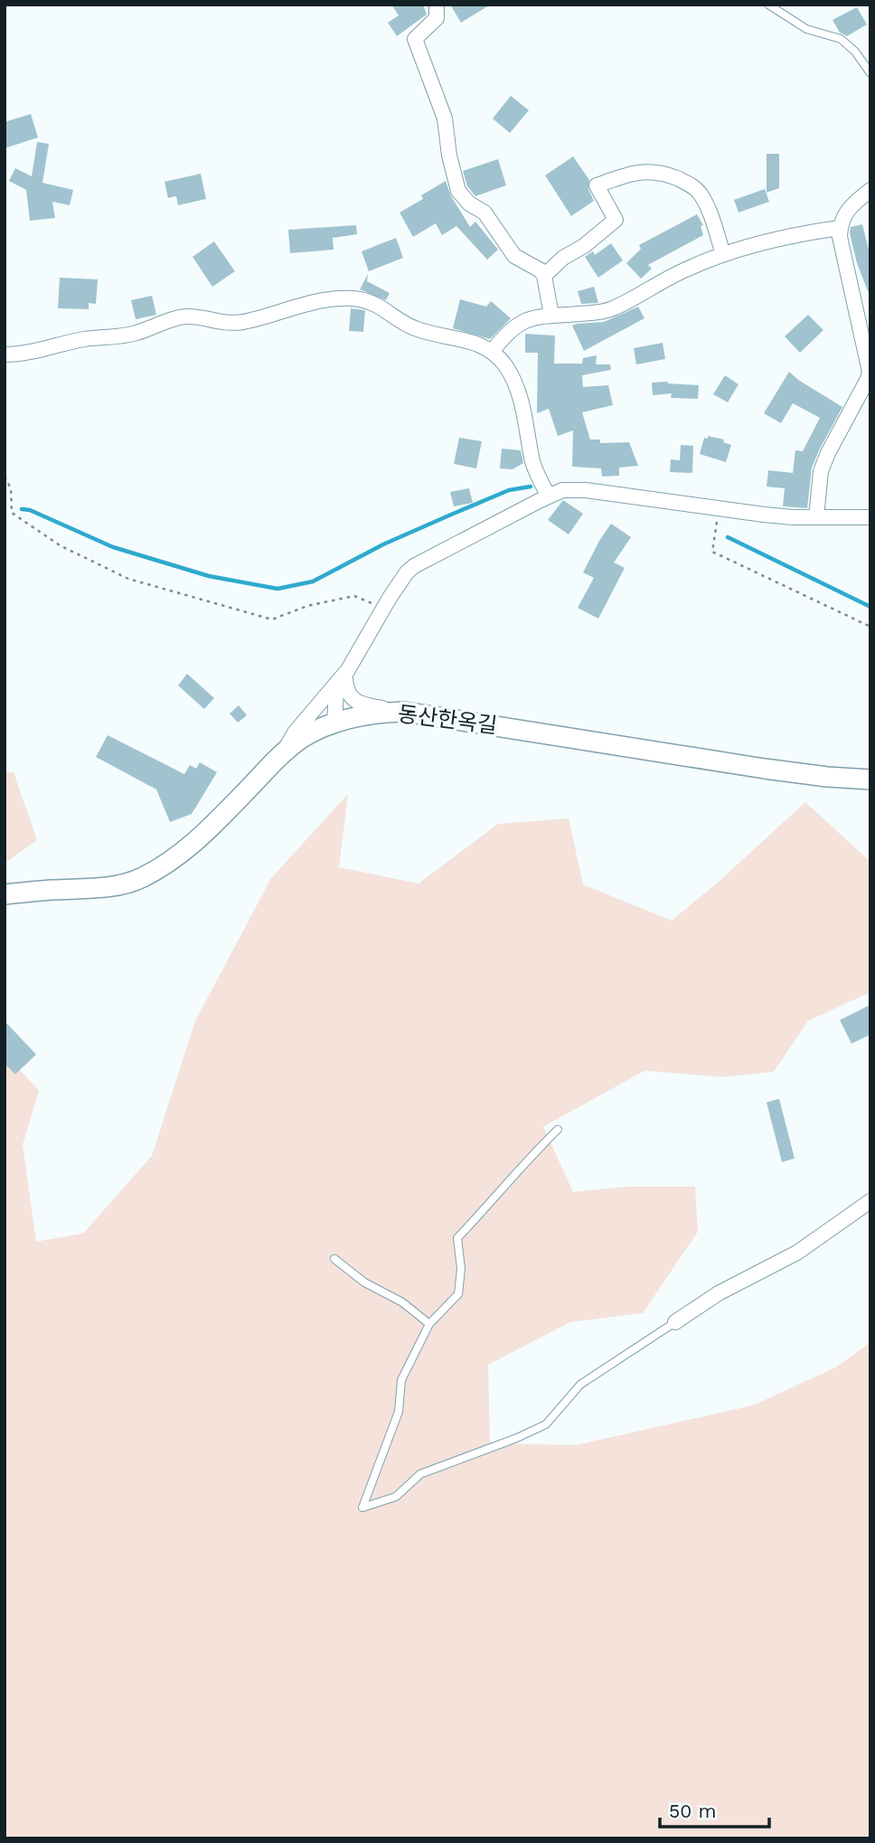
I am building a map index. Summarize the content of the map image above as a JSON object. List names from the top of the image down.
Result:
{
  "streets": {
    "street": ["동산한옥길"]
  },
  "scale_bar": "50 m"
}
